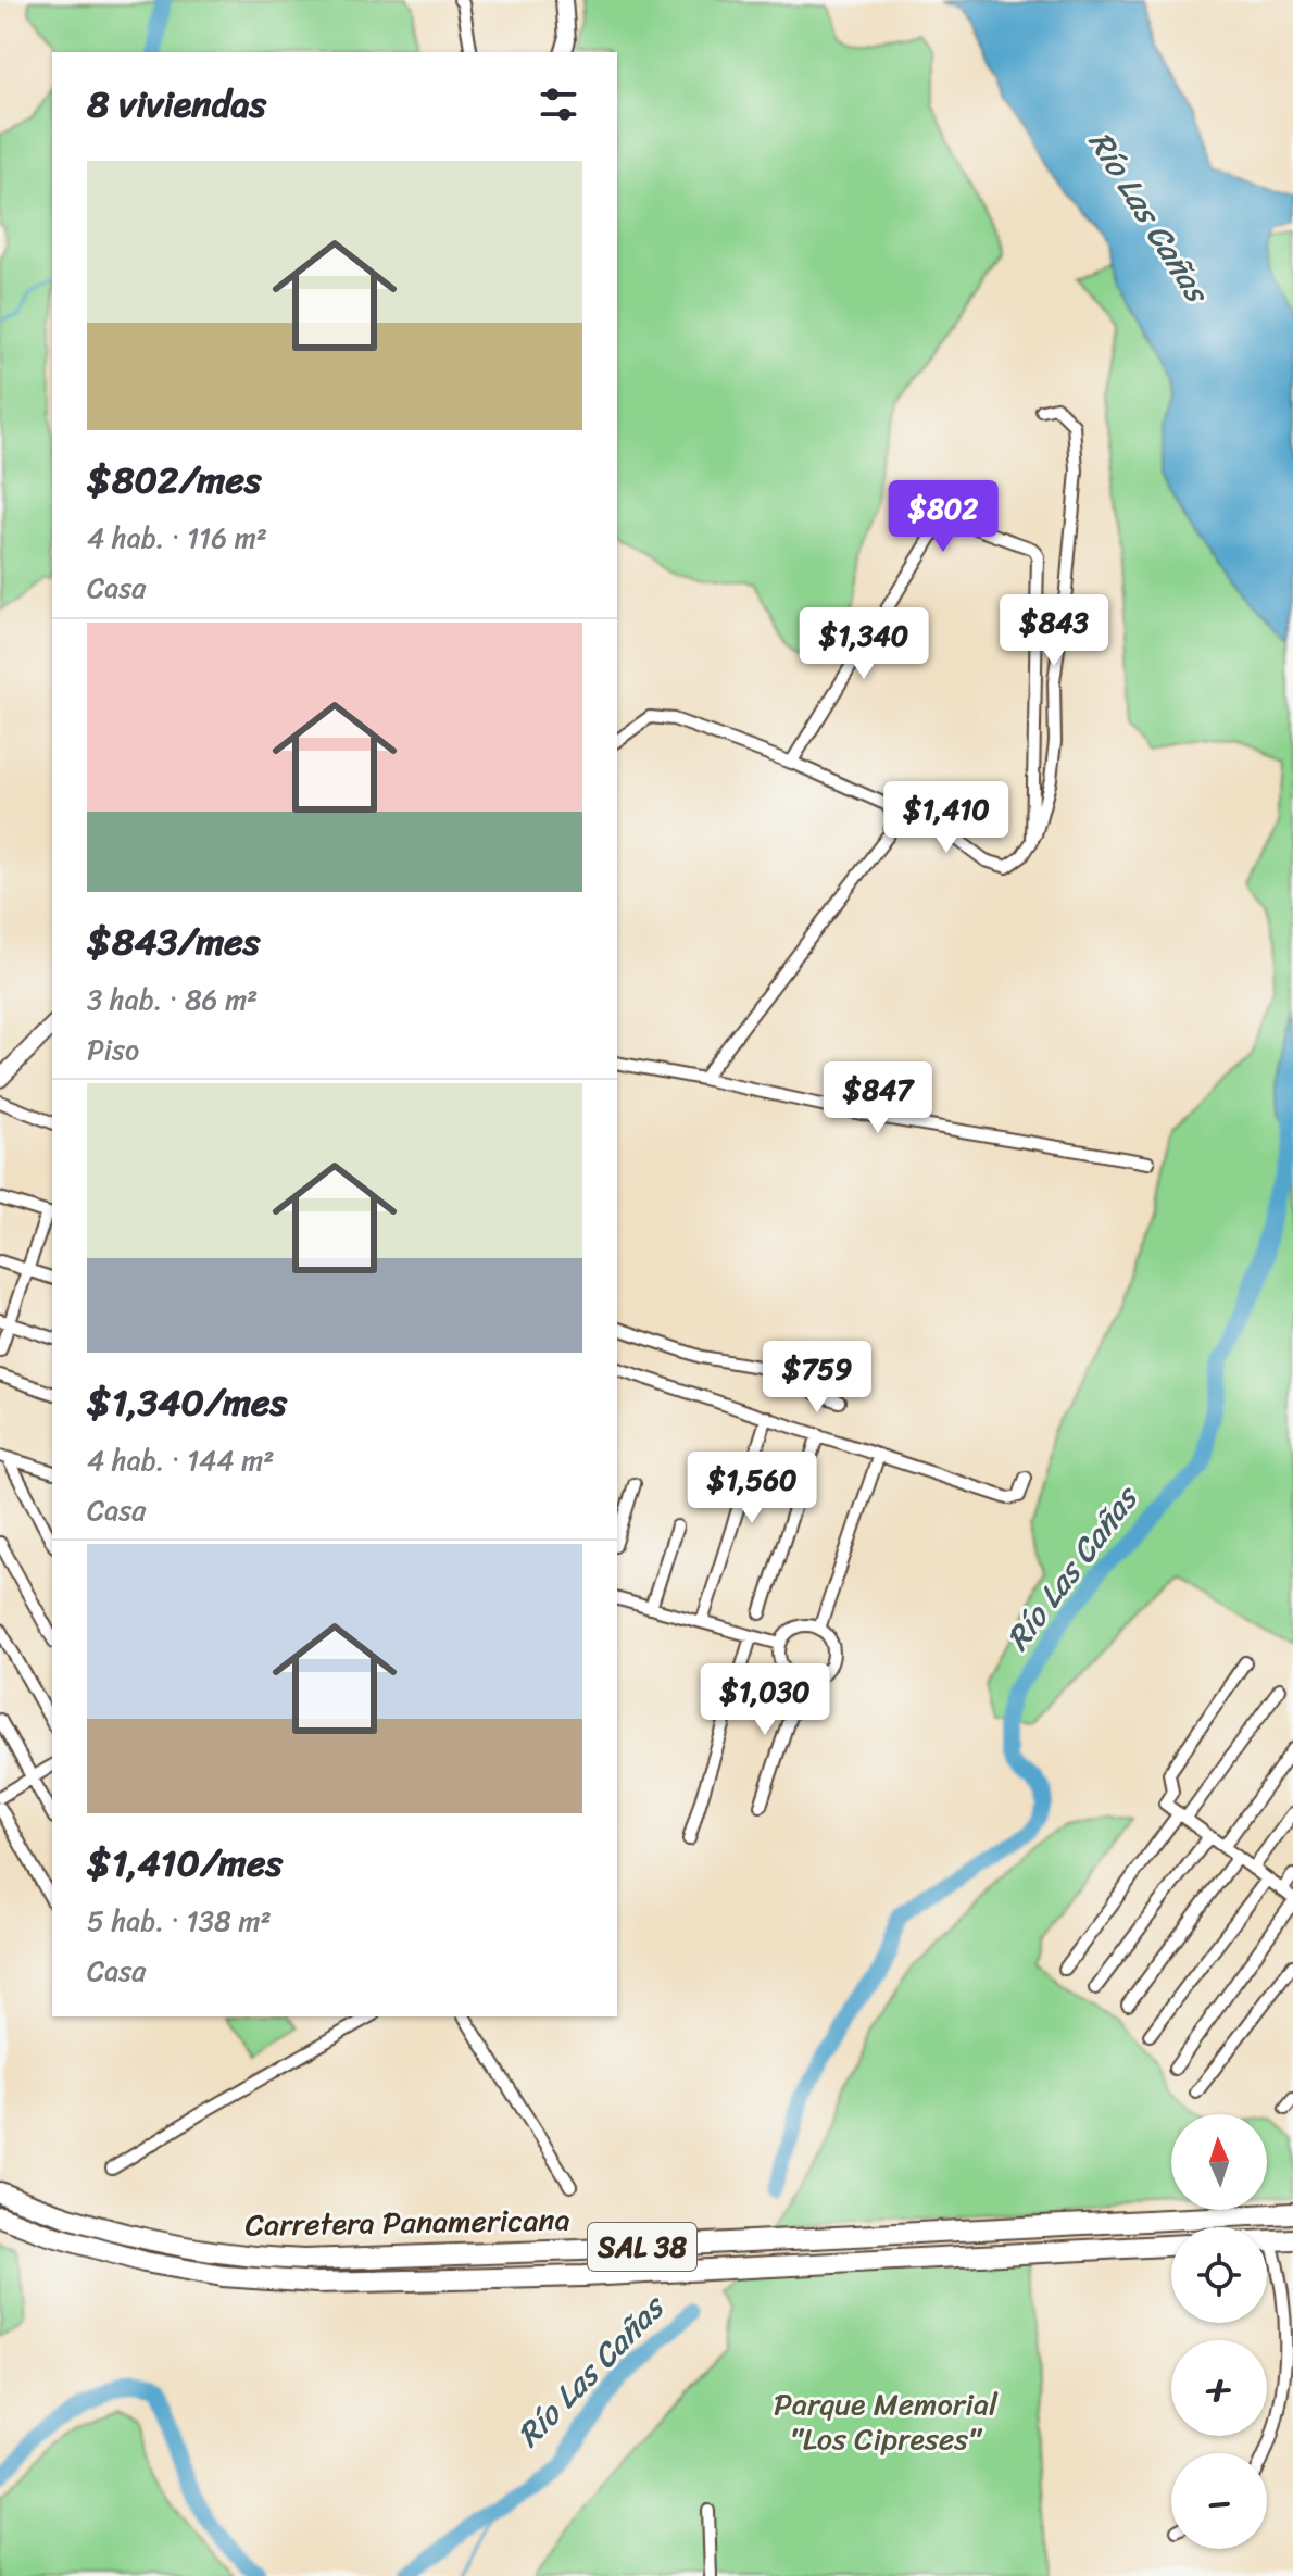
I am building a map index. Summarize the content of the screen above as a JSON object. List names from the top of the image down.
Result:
{
  "streets": {
    "highway": ["Carretera Panamericana", "SAL 38"]
  },
  "water": ["Río Las Cañas"],
  "parks": ["Parque Memorial \"Los Cipreses\""],
  "north": "top",
  "page": {
    "heading": "8 viviendas",
    "list": [
      {
        "name": "$802/mes",
        "note": "4 hab. · 116 m² · Casa"
      },
      {
        "name": "$843/mes",
        "note": "3 hab. · 86 m² · Piso"
      },
      {
        "name": "$1,340/mes",
        "note": "4 hab. · 144 m² · Casa"
      },
      {
        "name": "$1,410/mes",
        "note": "5 hab. · 138 m² · Casa"
      }
    ],
    "price": [
      "$802",
      "$843",
      "$1,340",
      "$1,410",
      "$847",
      "$759",
      "$1,560",
      "$1,030"
    ],
    "map_buttons": ["+", "−"]
  }
}
